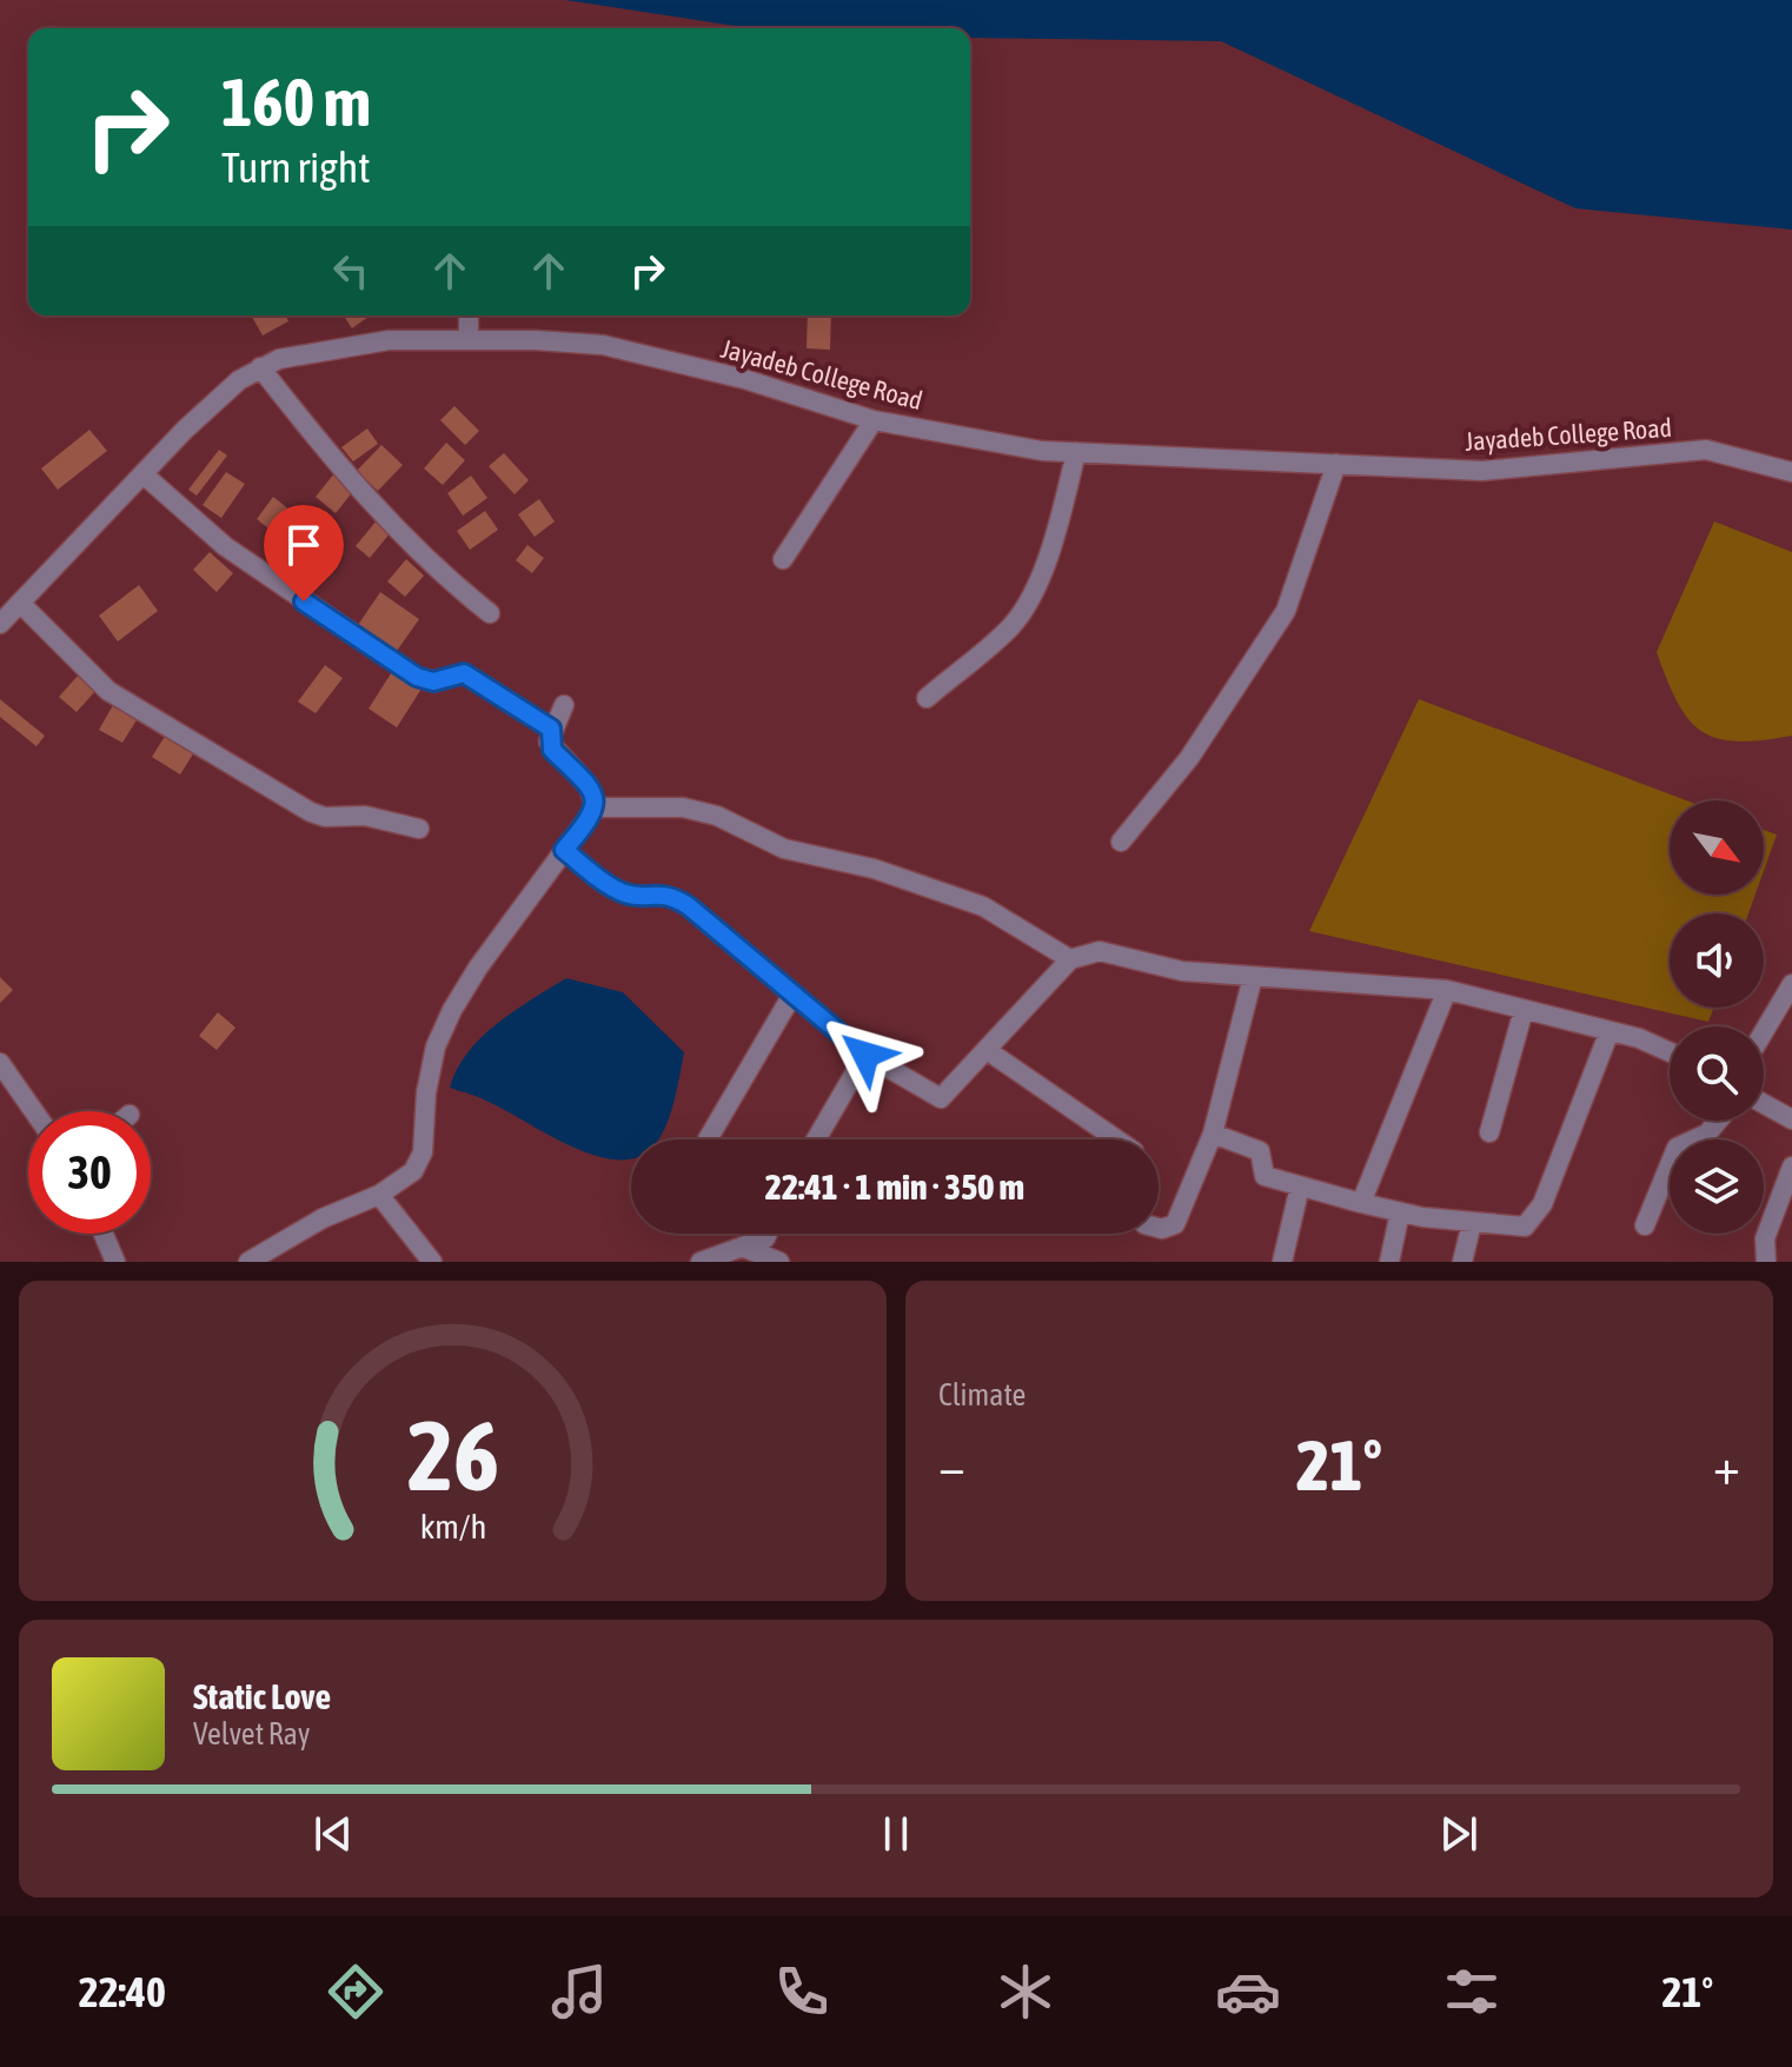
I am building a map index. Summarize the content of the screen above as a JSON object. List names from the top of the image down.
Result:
{
  "streets": {
    "street": ["Jayadeb College Road"]
  },
  "north": "bottom right",
  "page": {
    "turn": ["160 m", "Turn right"],
    "limit": "30",
    "trip": "22:41 · 1 min · 350 m",
    "tile": "Climate",
    "heat": ["−", "21°", "+"],
    "song": ["Static Love", "Velvet Ray"],
    "tabs": ["22:40", "21°"],
    "gauge": ["26", "km/h"]
  }
}
